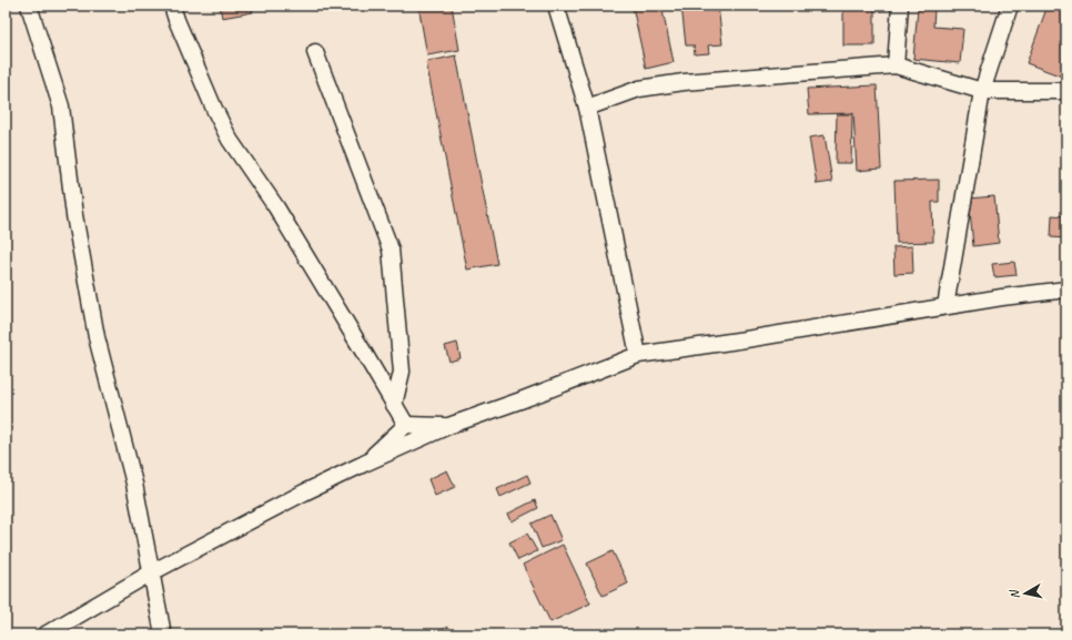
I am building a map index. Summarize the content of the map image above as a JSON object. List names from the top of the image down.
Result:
{
  "north": "left"
}
